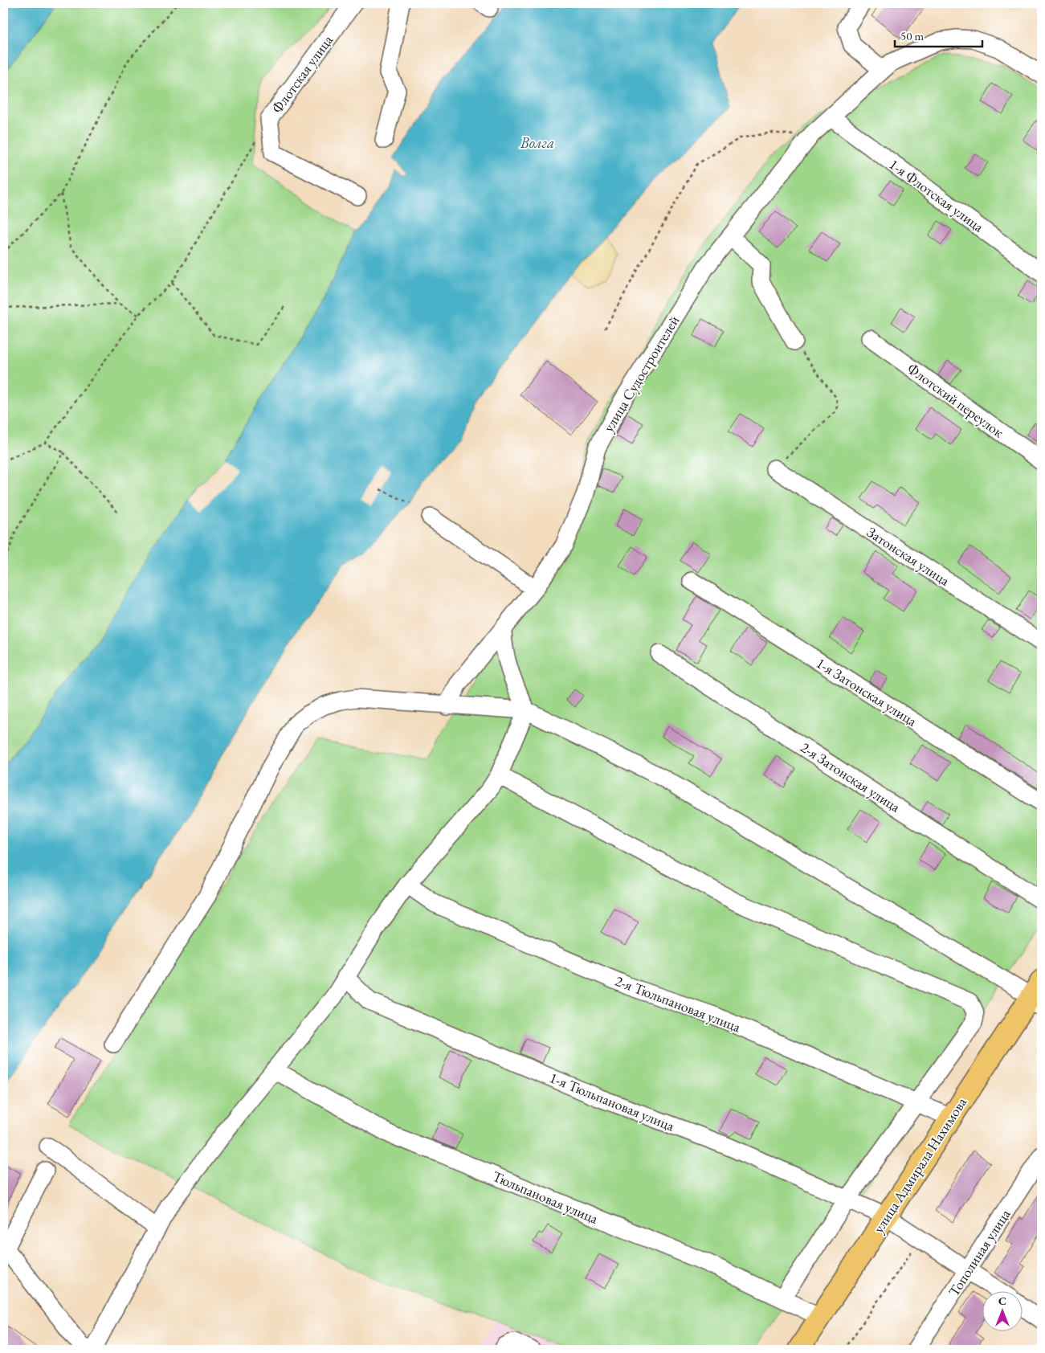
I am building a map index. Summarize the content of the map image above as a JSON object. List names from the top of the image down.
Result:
{
  "streets": {
    "main road": ["улица Адмирала Нахимова"],
    "street": [
      "Флотская улица",
      "1-я Флотская улица",
      "улица Судостроителей",
      "Флотский переулок",
      "Затонская улица",
      "1-я Затонская улица",
      "2-я Затонская улица",
      "2-я Тюльпановая улица",
      "1-я Тюльпановая улица",
      "Тюльпановая улица",
      "Тополиная улица"
    ]
  },
  "crossings": [
    ["1-я Флотская улица", "улица Судостроителей"],
    ["2-я Тюльпановая улица", "улица Адмирала Нахимова"],
    ["1-я Тюльпановая улица", "улица Адмирала Нахимова"],
    ["1-я Тюльпановая улица", "Тополиная улица"],
    ["улица Адмирала Нахимова", "Тюльпановая улица"]
  ],
  "water": ["Волга"],
  "scale_bar": "50 m",
  "north": "top"
}
